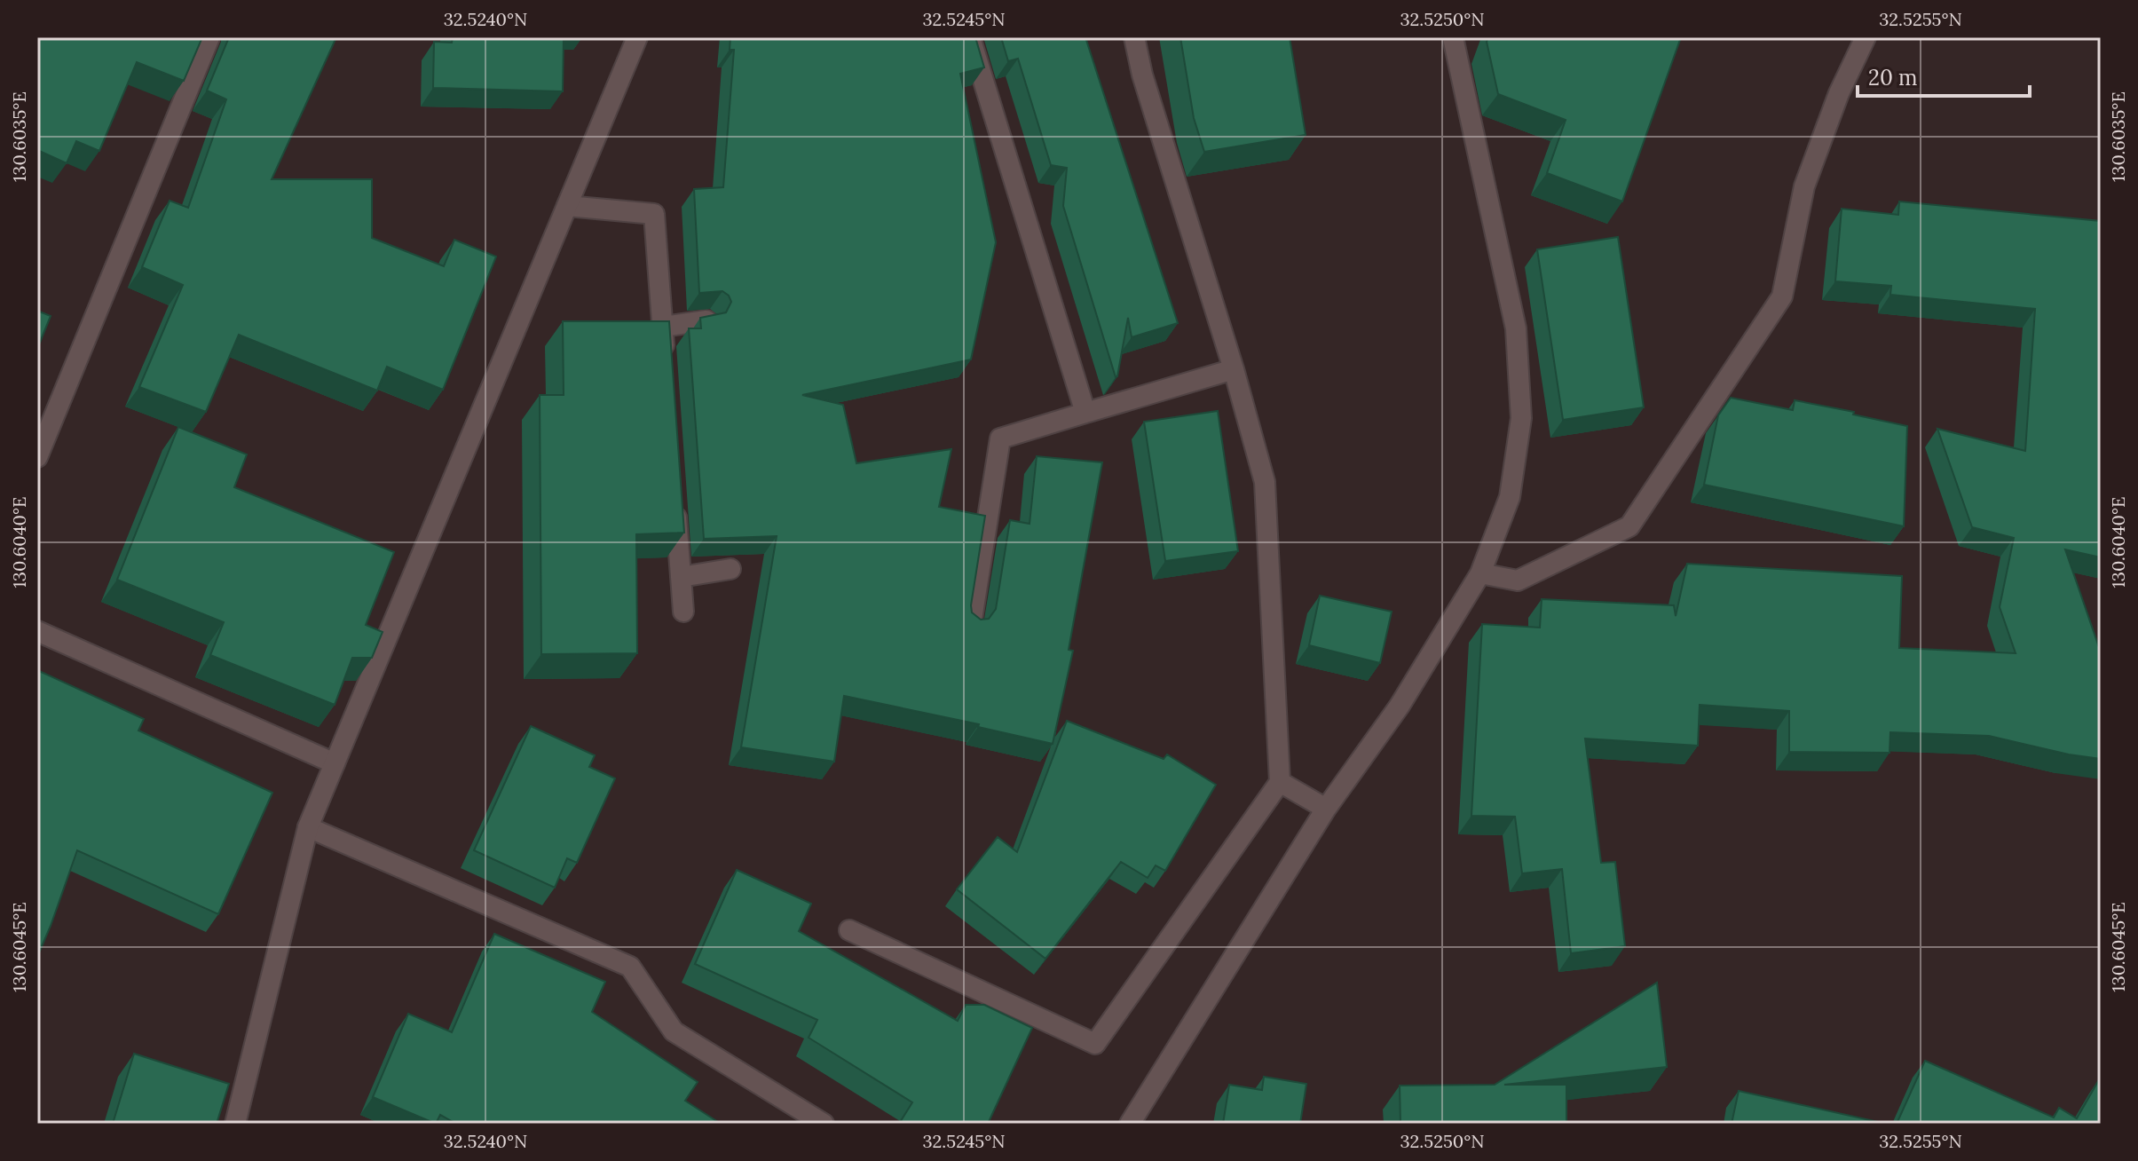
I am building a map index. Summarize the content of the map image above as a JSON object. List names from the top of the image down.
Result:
{
  "scale_bar": "20 m",
  "coordinates": [
    "32.5240°N",
    "32.5245°N",
    "32.5250°N",
    "32.5255°N",
    "130.6035°E",
    "130.6040°E",
    "130.6045°E"
  ]
}
